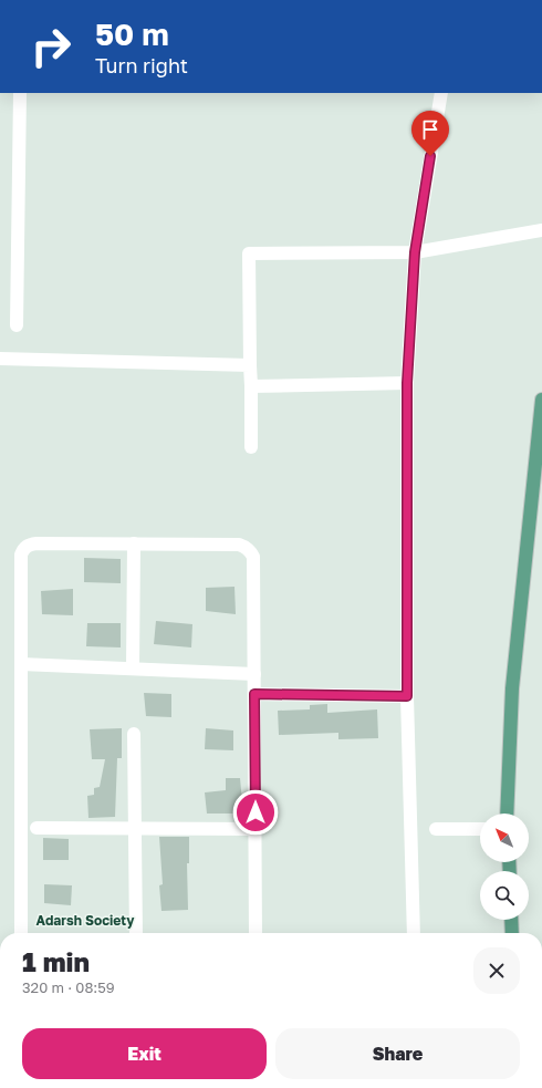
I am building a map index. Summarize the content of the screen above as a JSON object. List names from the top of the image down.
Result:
{
  "districts": ["Adarsh Society"],
  "north": "top left",
  "page": {
    "turn": ["50 m", "Turn right"],
    "heading": ["1 min", "320 m · 08:59"],
    "buttons": ["Exit", "Share"]
  }
}
